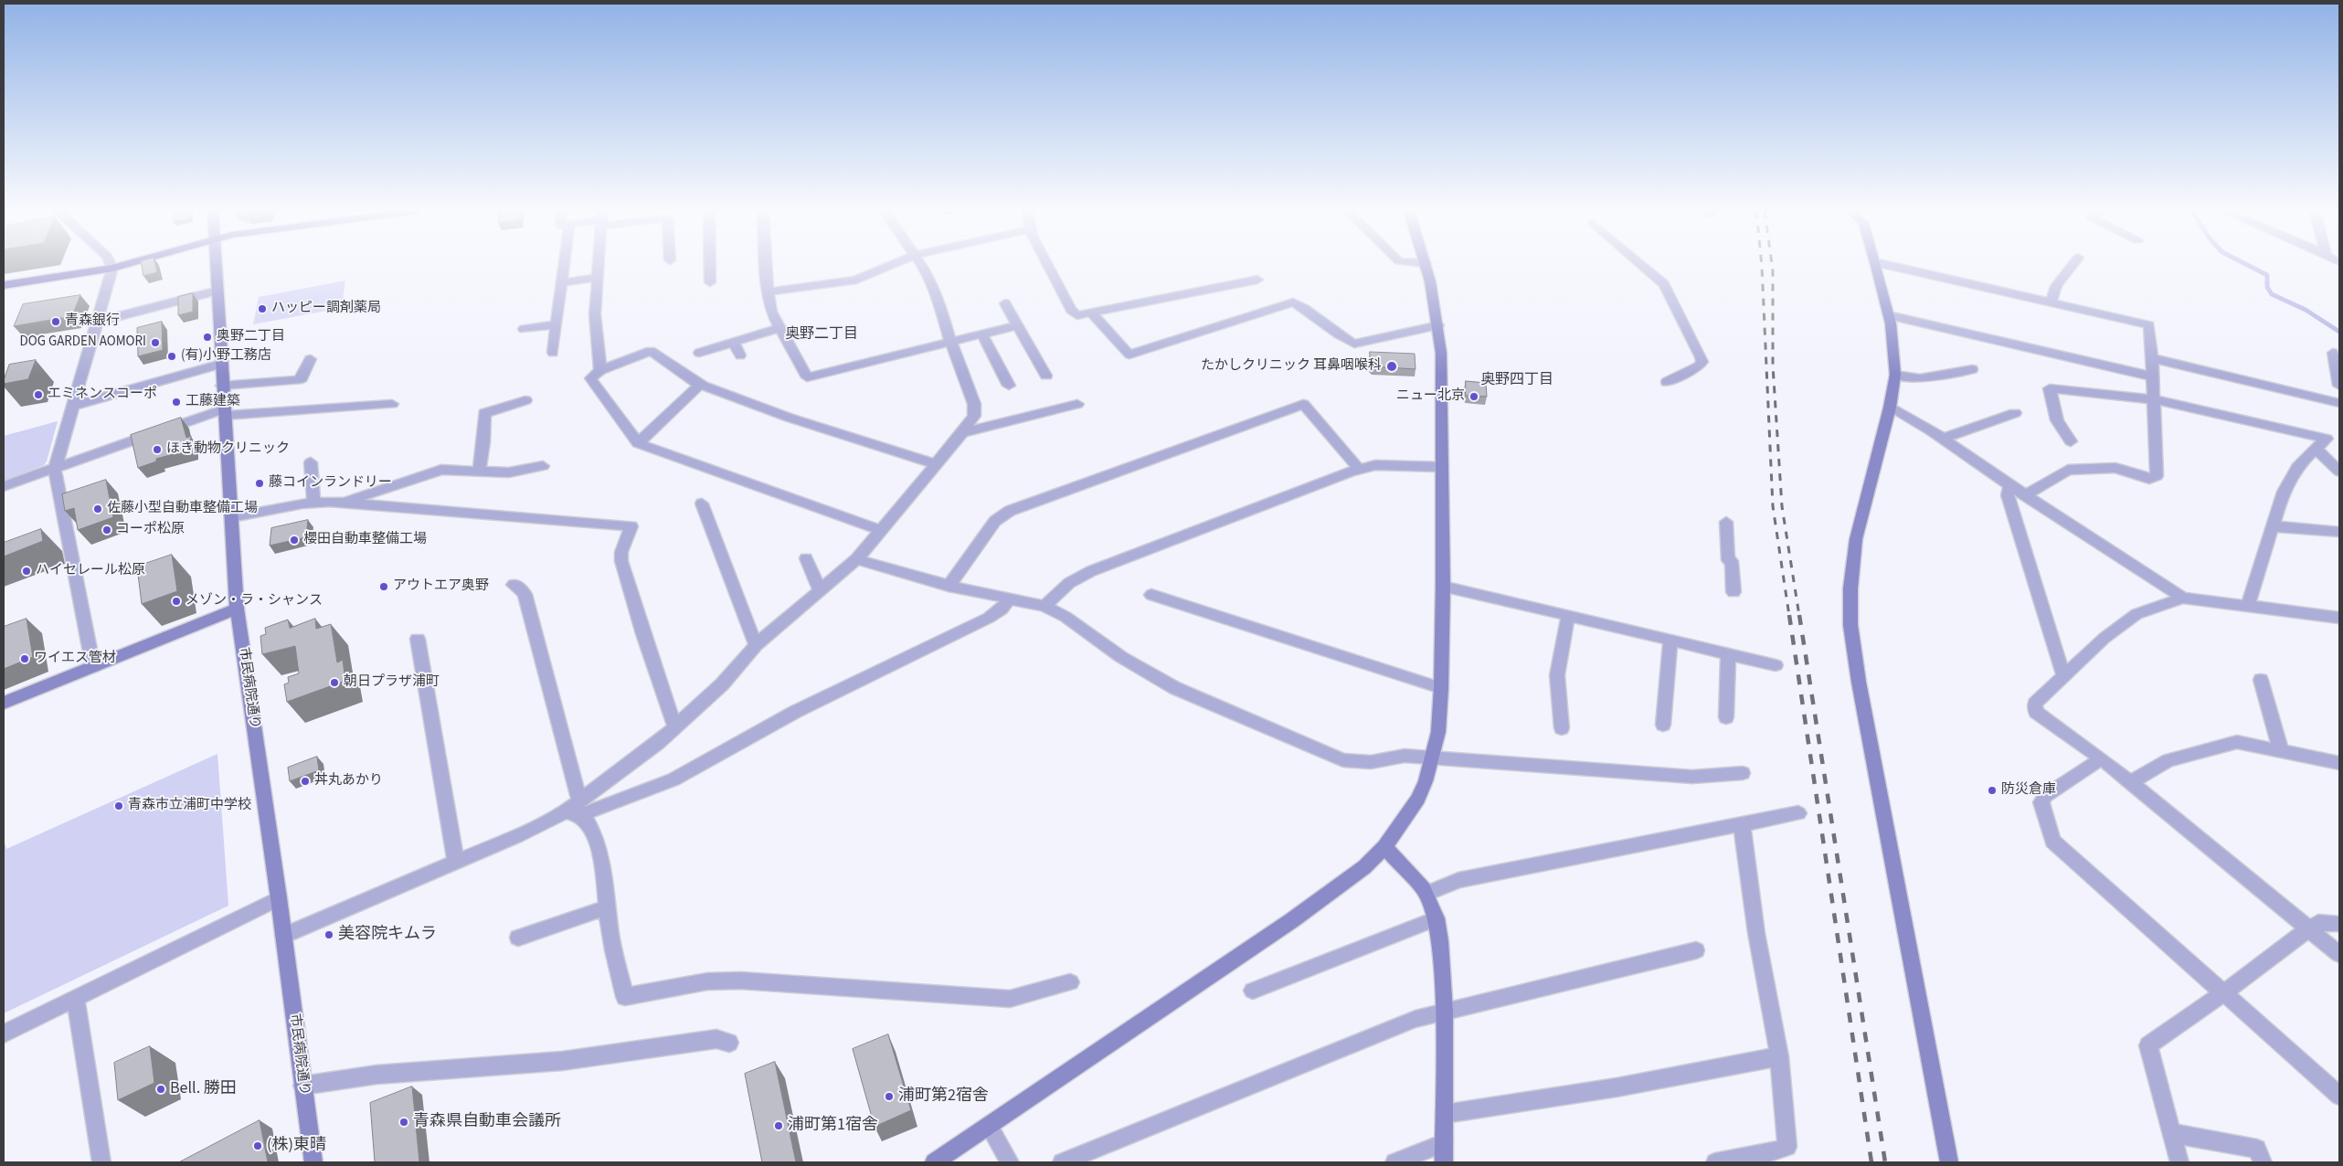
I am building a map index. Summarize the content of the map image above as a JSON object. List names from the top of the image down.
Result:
{
  "streets": {
    "street": ["市民病院通り"]
  },
  "districts": ["奥野二丁目", "奥野四丁目"],
  "places": [
    "ハッピー調剤薬局",
    "青森銀行",
    "奥野二丁目",
    "DOG GARDEN AOMORI",
    "(有)小野工務店",
    "たかしクリニック 耳鼻咽喉科",
    "エミネンスコーポ",
    "ニュー北京",
    "工藤建築",
    "ほき動物クリニック",
    "藤コインランドリー",
    "佐藤小型自動車整備工場",
    "コーポ松原",
    "櫻田自動車整備工場",
    "ハイセレール松原",
    "アウトエア奥野",
    "メゾン・ラ・シャンス",
    "ワイエス管材",
    "朝日プラザ浦町",
    "丼丸あかり",
    "防災倉庫",
    "青森市立浦町中学校",
    "美容院キムラ",
    "Bell. 勝田",
    "浦町第2宿舎",
    "青森県自動車会議所",
    "浦町第1宿舎",
    "(株)東晴"
  ]
}
